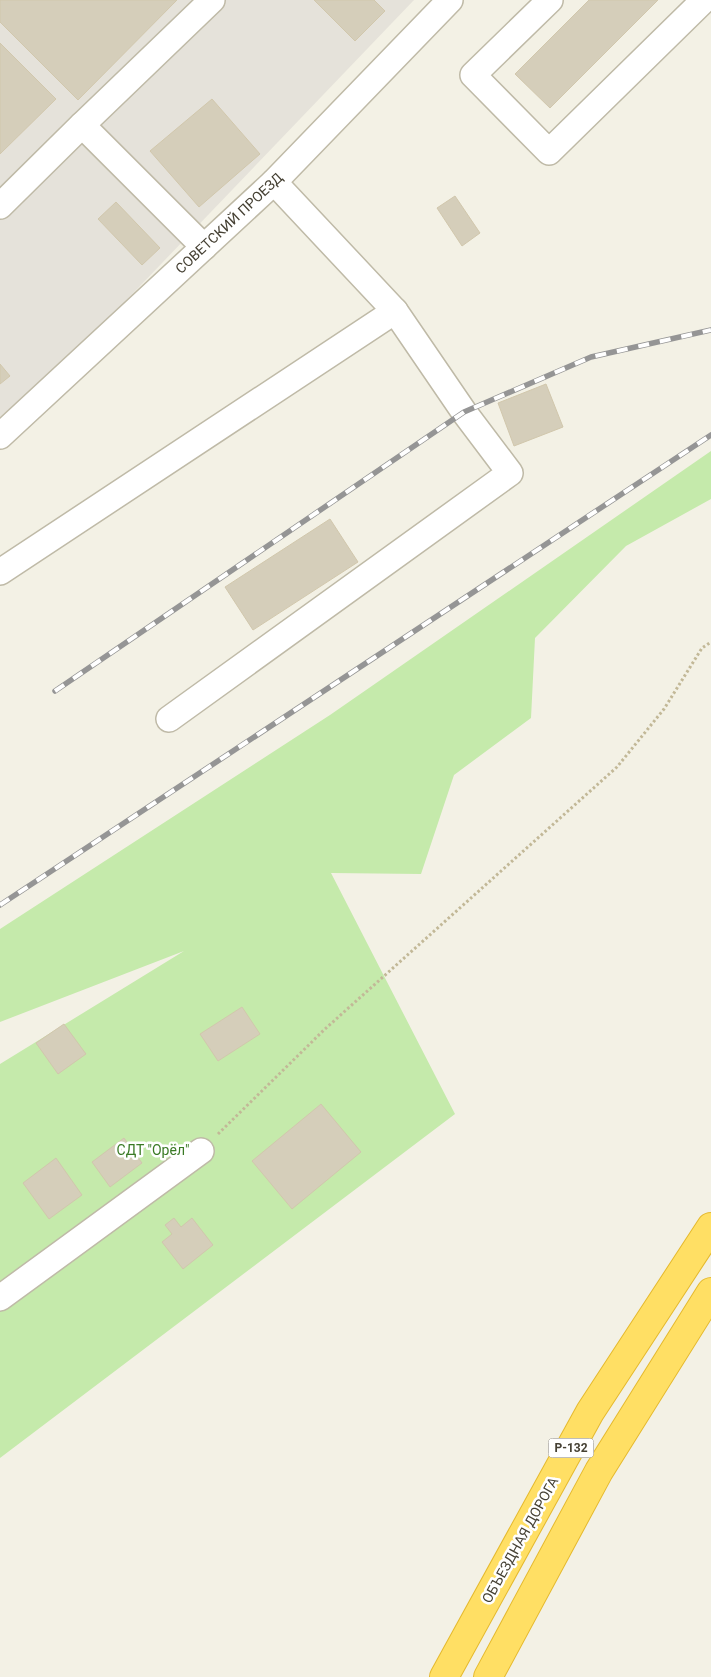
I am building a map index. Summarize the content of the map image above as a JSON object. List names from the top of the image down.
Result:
{
  "streets": {
    "highway": ["Р-132", "ОБЪЕЗДНАЯ ДОРОГА"],
    "street": ["СОВЕТСКИЙ ПРОЕЗД"]
  },
  "parks": ["СДТ \"Орёл\""]
}
